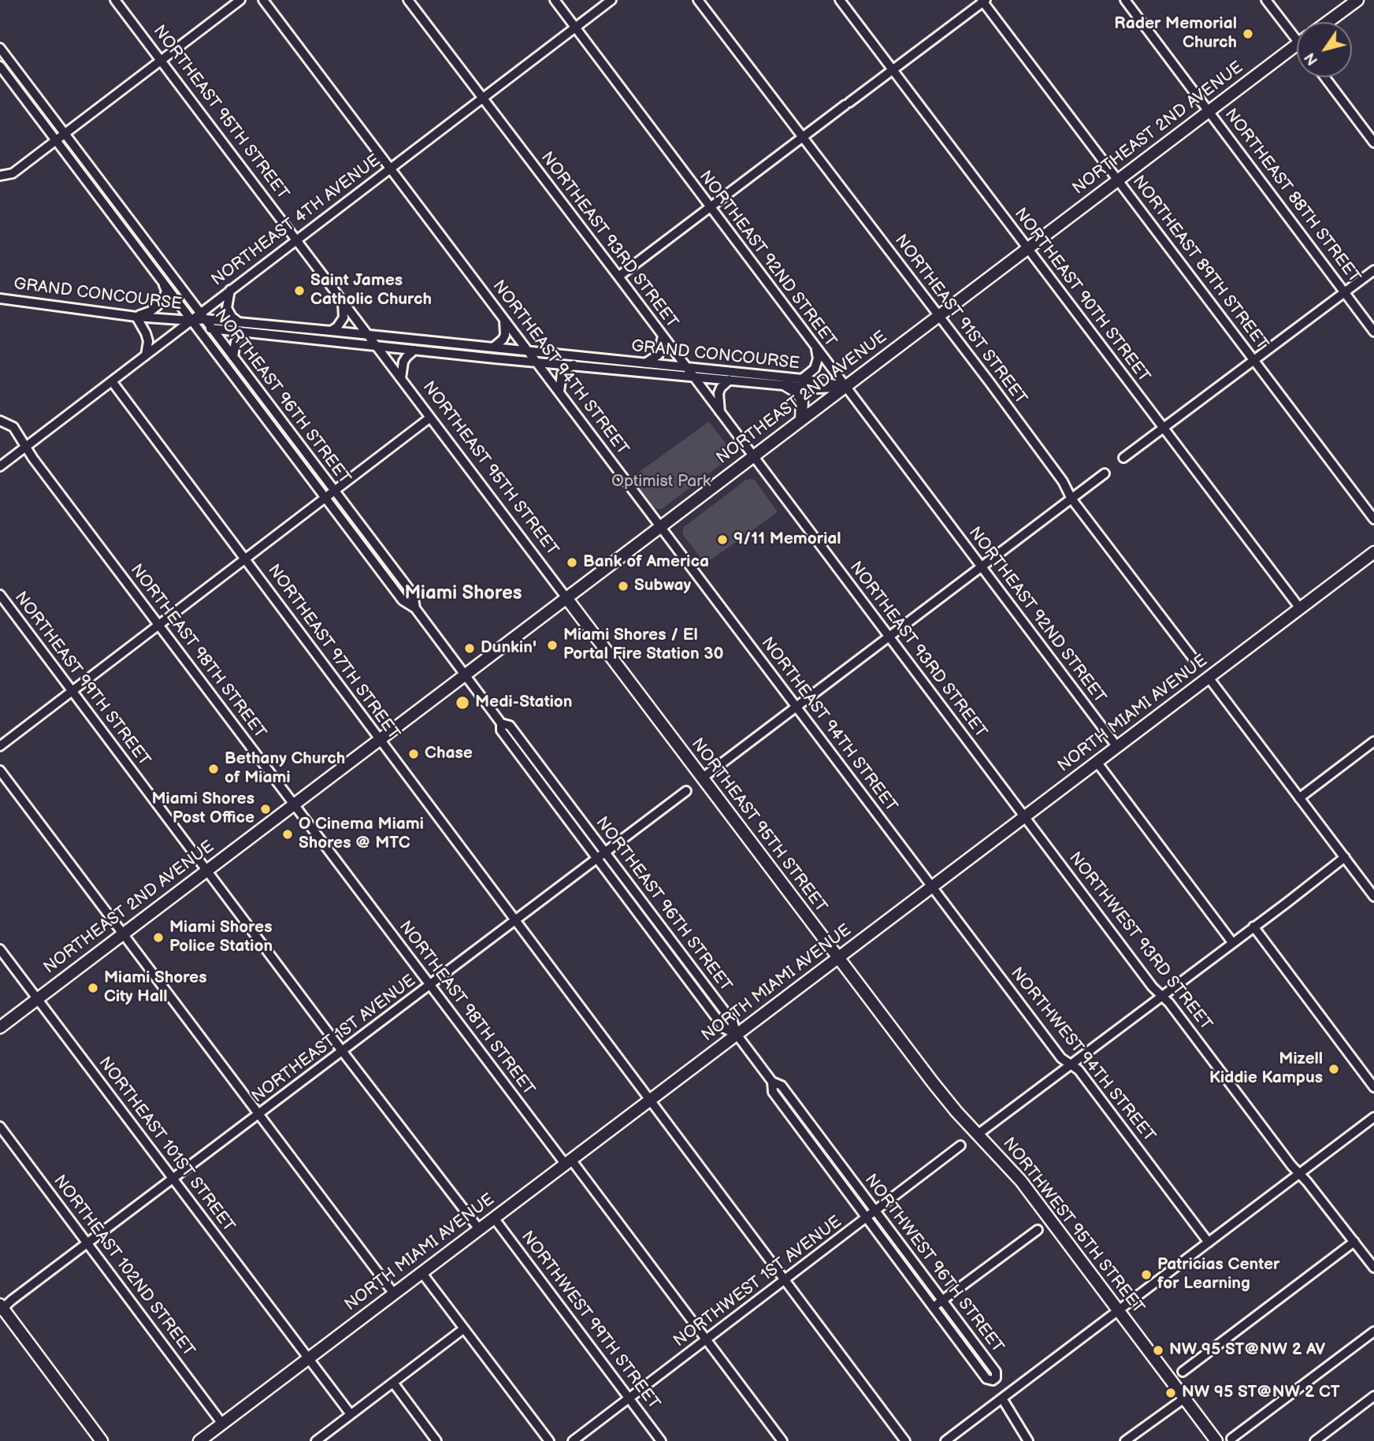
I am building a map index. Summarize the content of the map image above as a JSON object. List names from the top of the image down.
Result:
{
  "streets": {
    "main road": [
      "NORTHEAST 95TH STREET",
      "NORTHEAST 2ND AVENUE",
      "NORTH MIAMI AVENUE",
      "NORTHWEST 95TH STREET"
    ],
    "street": [
      "NORTHEAST 88TH STREET",
      "NORTHEAST 4TH AVENUE",
      "NORTHEAST 93RD STREET",
      "NORTHEAST 92ND STREET",
      "NORTHEAST 89TH STREET",
      "GRAND CONCOURSE",
      "NORTHEAST 90TH STREET",
      "NORTHEAST 91ST STREET",
      "NORTHEAST 94TH STREET",
      "NORTHEAST 96TH STREET",
      "NORTHEAST 98TH STREET",
      "NORTHEAST 97TH STREET",
      "NORTHEAST 99TH STREET",
      "NORTHWEST 93RD STREET",
      "NORTHEAST 1ST AVENUE",
      "NORTHWEST 94TH STREET",
      "NORTHEAST 101ST STREET",
      "NORTHWEST 96TH STREET",
      "NORTHEAST 102ND STREET",
      "NORTHWEST 1ST AVENUE",
      "NORTHWEST 99TH STREET"
    ]
  },
  "crossings": [
    ["NORTHEAST 95TH STREET", "NORTHEAST 2ND AVENUE"],
    ["NORTHEAST 95TH STREET", "NORTHEAST 4TH AVENUE"],
    ["NORTHEAST 95TH STREET", "GRAND CONCOURSE"],
    ["NORTHEAST 95TH STREET", "NORTH MIAMI AVENUE"],
    ["NORTHEAST 95TH STREET", "NORTHWEST 95TH STREET"],
    ["NORTHEAST 2ND AVENUE", "NORTHEAST 88TH STREET"],
    ["NORTHEAST 2ND AVENUE", "NORTHEAST 93RD STREET"],
    ["NORTHEAST 2ND AVENUE", "NORTHEAST 92ND STREET"],
    ["NORTHEAST 2ND AVENUE", "NORTHEAST 89TH STREET"],
    ["NORTHEAST 2ND AVENUE", "GRAND CONCOURSE"],
    ["NORTHEAST 2ND AVENUE", "NORTHEAST 90TH STREET"],
    ["NORTHEAST 2ND AVENUE", "NORTHEAST 91ST STREET"],
    ["NORTHEAST 2ND AVENUE", "NORTHEAST 94TH STREET"],
    ["NORTHEAST 2ND AVENUE", "NORTHEAST 96TH STREET"],
    ["NORTHEAST 2ND AVENUE", "NORTHEAST 98TH STREET"],
    ["NORTHEAST 2ND AVENUE", "NORTHEAST 97TH STREET"],
    ["NORTHEAST 2ND AVENUE", "NORTHEAST 99TH STREET"],
    ["NORTHEAST 2ND AVENUE", "NORTHEAST 101ST STREET"],
    ["NORTHEAST 4TH AVENUE", "NORTHEAST 93RD STREET"],
    ["NORTHEAST 4TH AVENUE", "NORTHEAST 92ND STREET"],
    ["NORTHEAST 4TH AVENUE", "GRAND CONCOURSE"],
    ["NORTHEAST 4TH AVENUE", "NORTHEAST 94TH STREET"],
    ["NORTHEAST 4TH AVENUE", "NORTHEAST 96TH STREET"],
    ["NORTHEAST 4TH AVENUE", "NORTHEAST 98TH STREET"],
    ["NORTHEAST 4TH AVENUE", "NORTHEAST 97TH STREET"],
    ["NORTHEAST 93RD STREET", "GRAND CONCOURSE"],
    ["NORTHEAST 93RD STREET", "NORTH MIAMI AVENUE"],
    ["NORTHEAST 93RD STREET", "NORTHWEST 93RD STREET"],
    ["NORTHEAST 92ND STREET", "GRAND CONCOURSE"],
    ["NORTHEAST 92ND STREET", "NORTH MIAMI AVENUE"],
    ["GRAND CONCOURSE", "NORTHEAST 94TH STREET"],
    ["GRAND CONCOURSE", "NORTHEAST 96TH STREET"],
    ["NORTHEAST 90TH STREET", "NORTH MIAMI AVENUE"],
    ["NORTHEAST 94TH STREET", "NORTH MIAMI AVENUE"],
    ["NORTHEAST 94TH STREET", "NORTHWEST 94TH STREET"],
    ["NORTHEAST 96TH STREET", "NORTH MIAMI AVENUE"],
    ["NORTHEAST 96TH STREET", "NORTHEAST 1ST AVENUE"],
    ["NORTHEAST 96TH STREET", "NORTHWEST 96TH STREET"],
    ["NORTHEAST 98TH STREET", "NORTH MIAMI AVENUE"],
    ["NORTHEAST 98TH STREET", "NORTHEAST 1ST AVENUE"],
    ["NORTHEAST 98TH STREET", "NORTHWEST 1ST AVENUE"],
    ["NORTHEAST 97TH STREET", "NORTH MIAMI AVENUE"],
    ["NORTHEAST 97TH STREET", "NORTHEAST 1ST AVENUE"],
    ["NORTHEAST 97TH STREET", "NORTHWEST 1ST AVENUE"],
    ["NORTHEAST 99TH STREET", "NORTH MIAMI AVENUE"],
    ["NORTHEAST 99TH STREET", "NORTHEAST 1ST AVENUE"],
    ["NORTH MIAMI AVENUE", "NORTHWEST 93RD STREET"],
    ["NORTH MIAMI AVENUE", "NORTHWEST 94TH STREET"],
    ["NORTH MIAMI AVENUE", "NORTHEAST 101ST STREET"],
    ["NORTH MIAMI AVENUE", "NORTHWEST 95TH STREET"],
    ["NORTH MIAMI AVENUE", "NORTHWEST 96TH STREET"],
    ["NORTH MIAMI AVENUE", "NORTHEAST 102ND STREET"],
    ["NORTH MIAMI AVENUE", "NORTHWEST 99TH STREET"],
    ["NORTHEAST 1ST AVENUE", "NORTHEAST 101ST STREET"],
    ["NORTHEAST 1ST AVENUE", "NORTHEAST 102ND STREET"],
    ["NORTHWEST 96TH STREET", "NORTHWEST 1ST AVENUE"],
    ["NORTHWEST 1ST AVENUE", "NORTHWEST 99TH STREET"]
  ],
  "districts": ["Miami Shores"],
  "parks": ["Optimist Park"],
  "places": [
    "Rader Memorial Church",
    "Saint James Catholic Church",
    "9/11 Memorial",
    "Bank of America",
    "Subway",
    "Miami Shores / El Portal Fire Station 30",
    "Dunkin'",
    "Medi-Station",
    "Chase",
    "Bethany Church of Miami",
    "Miami Shores Post Office",
    "O Cinema Miami Shores @ MTC",
    "Miami Shores Police Station",
    "Miami Shores City Hall",
    "Mizell Kiddie Kampus",
    "Patricias Center for Learning",
    "NW 95 ST@NW 2 AV",
    "NW 95 ST@NW 2 CT"
  ],
  "north": "bottom left"
}
